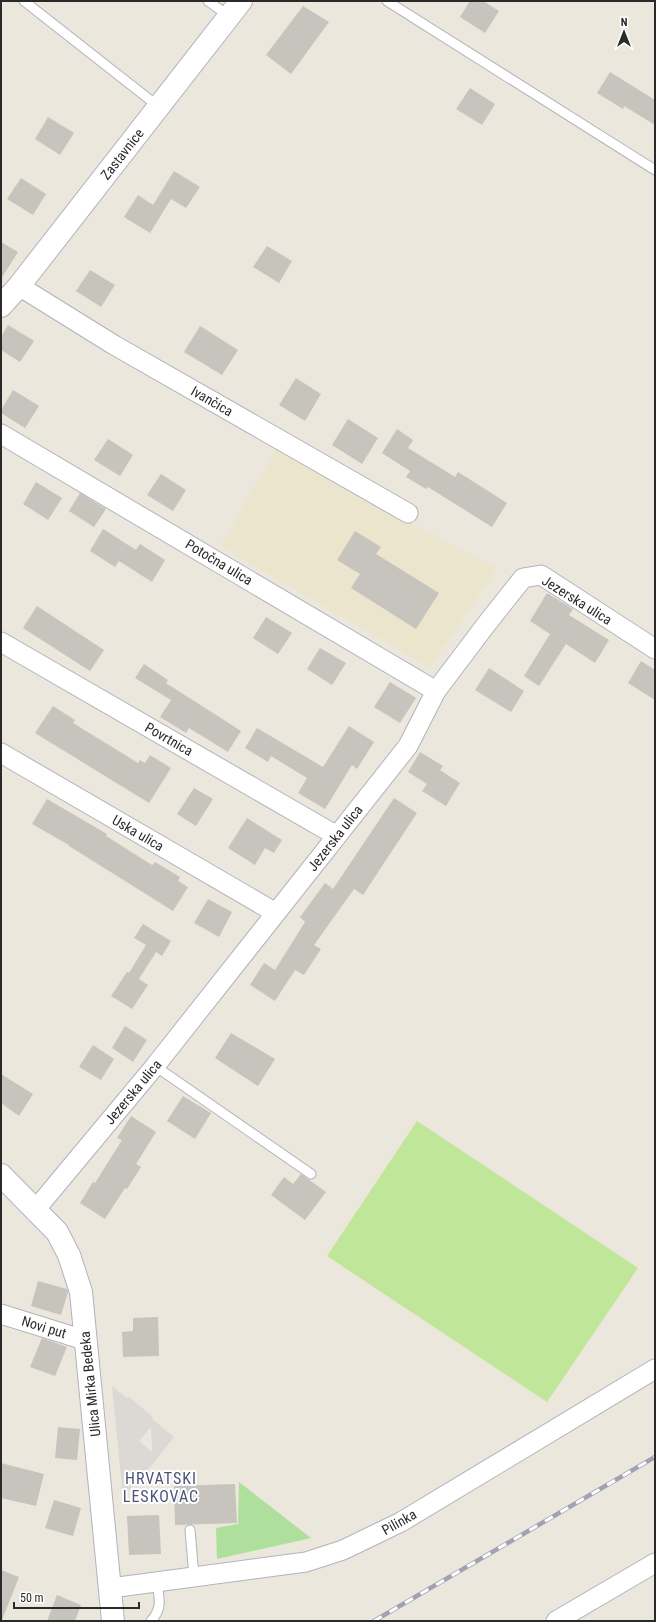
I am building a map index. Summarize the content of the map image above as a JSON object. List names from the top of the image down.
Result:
{
  "streets": {
    "main road": ["Zastavnice", "Ulica Mirka Bedeka"],
    "street": [
      "Ivančica",
      "Potočna ulica",
      "Jezerska ulica",
      "Povrtnica",
      "Uska ulica",
      "Novi put",
      "Pilinka"
    ]
  },
  "crossings": [
    ["Zastavnice", "Ivančica"],
    ["Potočna ulica", "Jezerska ulica"],
    ["Jezerska ulica", "Povrtnica"],
    ["Jezerska ulica", "Uska ulica"],
    ["Jezerska ulica", "Ulica Mirka Bedeka"],
    ["Novi put", "Ulica Mirka Bedeka"],
    ["Ulica Mirka Bedeka", "Pilinka"]
  ],
  "districts": ["HRVATSKI LESKOVAC"],
  "scale_bar": "50 m",
  "north": "top"
}
